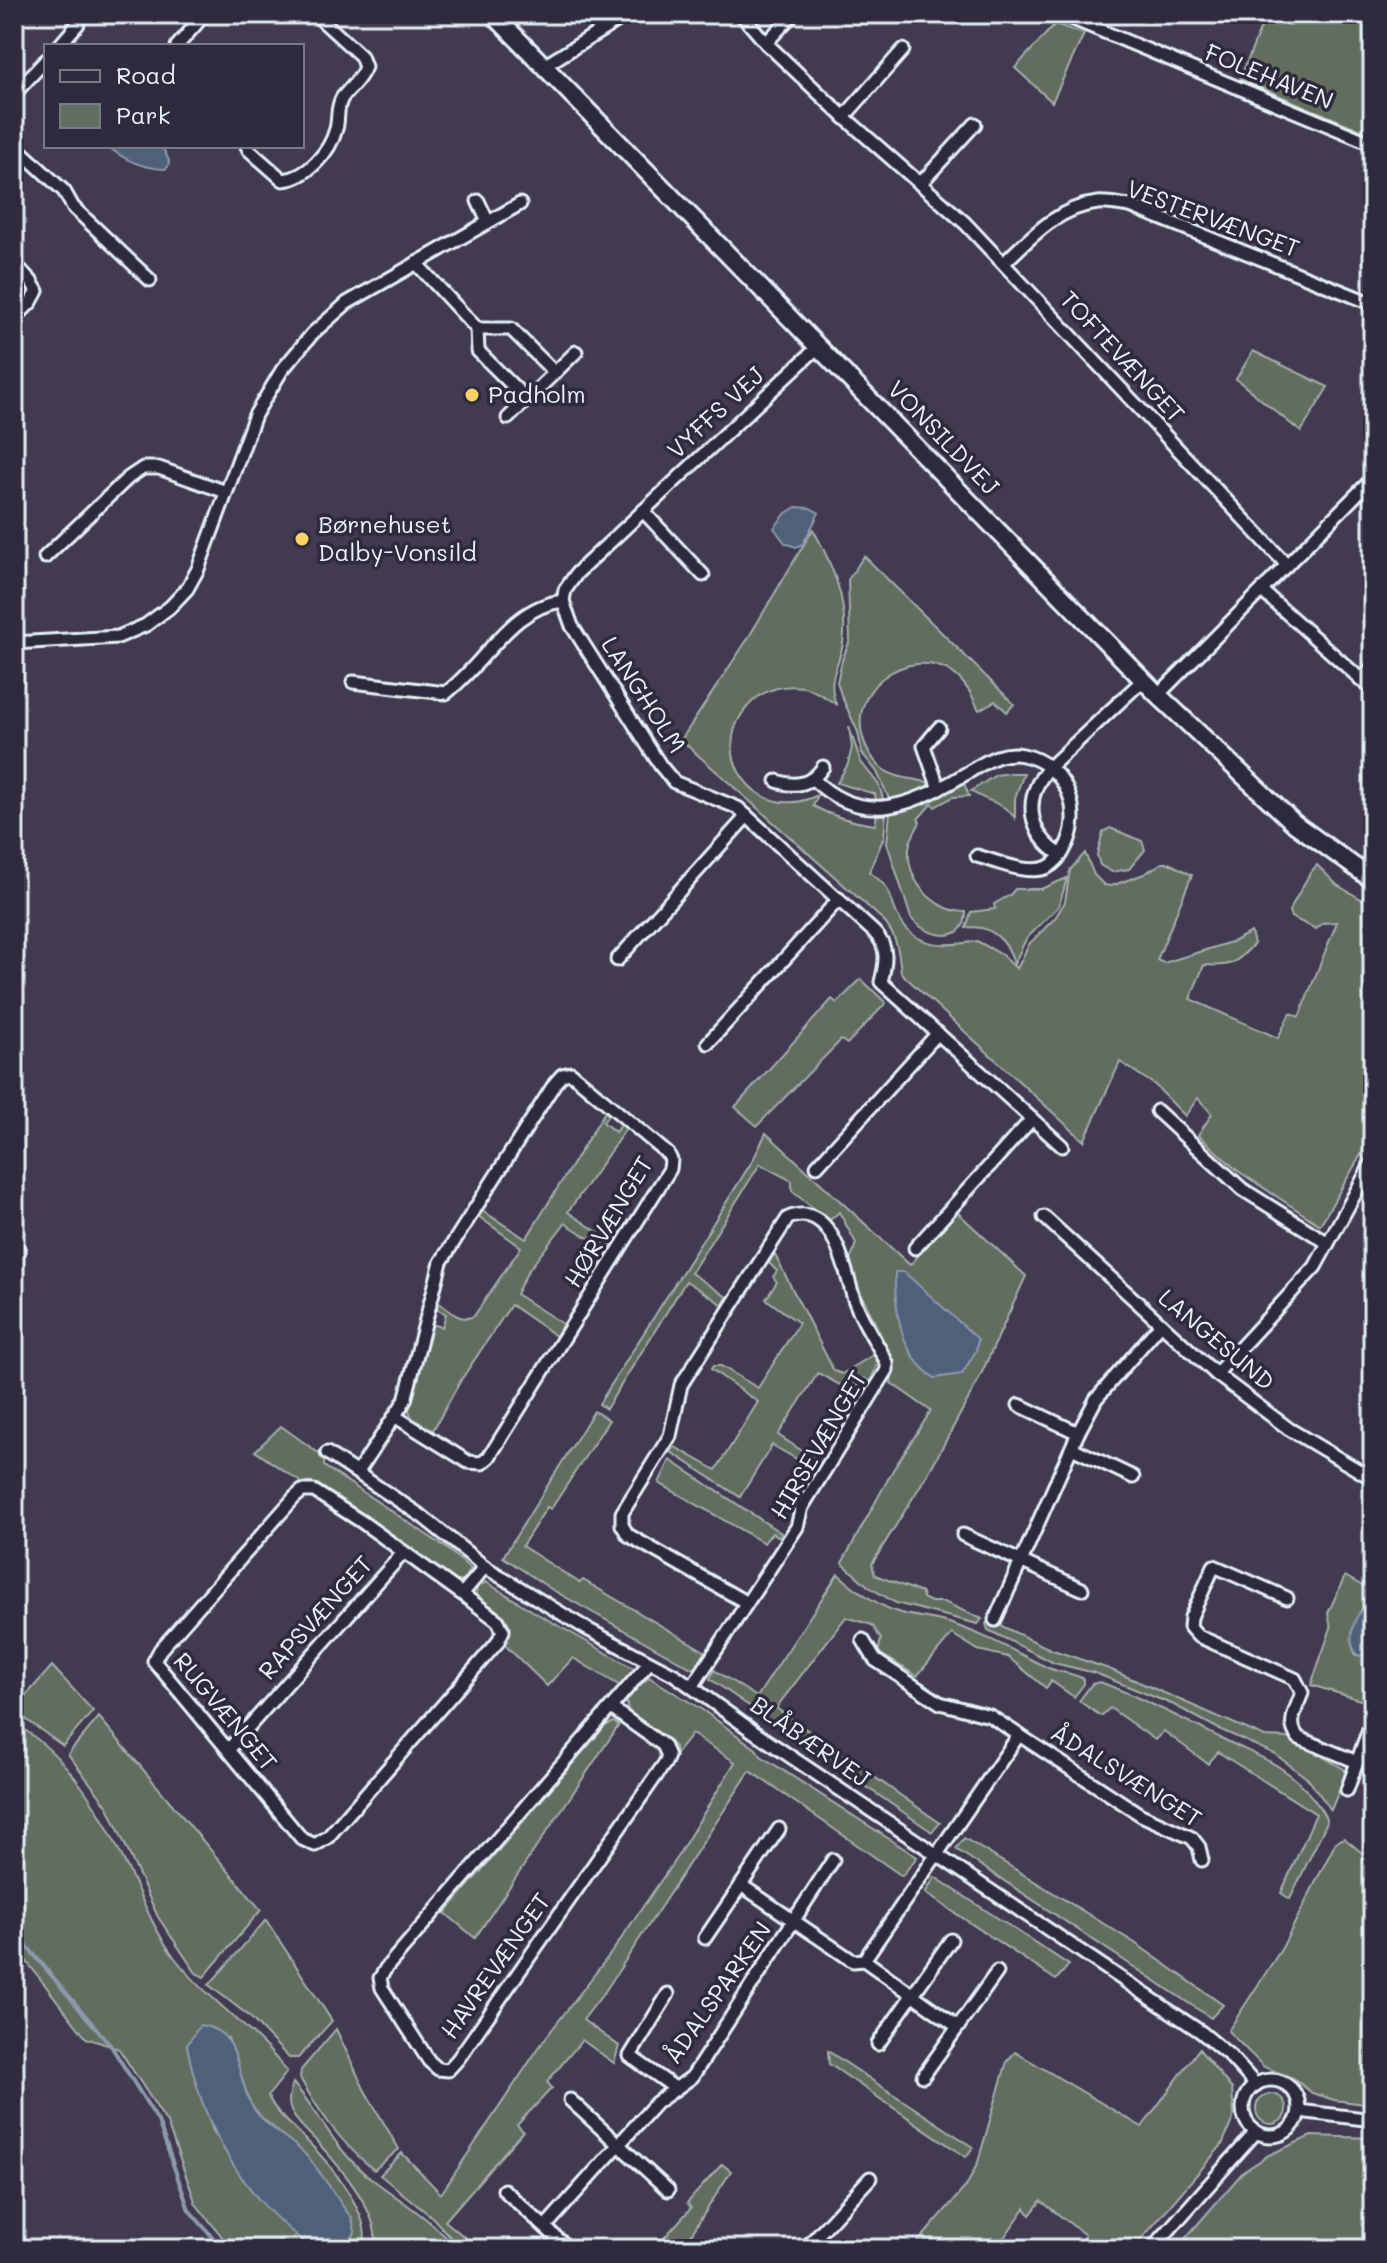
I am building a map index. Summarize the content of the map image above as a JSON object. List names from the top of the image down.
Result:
{
  "streets": {
    "main road": ["VONSILDVEJ"],
    "street": [
      "FOLEHAVEN",
      "VESTERVÆNGET",
      "TOFTEVÆNGET",
      "VYFFS VEJ",
      "LANGHOLM",
      "HØRVÆNGET",
      "LANGESUND",
      "HIRSEVÆNGET",
      "RAPSVÆNGET",
      "RUGVÆNGET",
      "BLÅBÆRVEJ",
      "ÅDALSVÆNGET",
      "HAVREVÆNGET",
      "ÅDALSPARKEN"
    ]
  },
  "crossings": [
    ["VESTERVÆNGET", "TOFTEVÆNGET"],
    ["VYFFS VEJ", "VONSILDVEJ"],
    ["VYFFS VEJ", "LANGHOLM"],
    ["HØRVÆNGET", "BLÅBÆRVEJ"],
    ["HIRSEVÆNGET", "BLÅBÆRVEJ"],
    ["RAPSVÆNGET", "RUGVÆNGET"],
    ["BLÅBÆRVEJ", "ÅDALSVÆNGET"],
    ["BLÅBÆRVEJ", "HAVREVÆNGET"]
  ],
  "places": ["Padholm", "Børnehuset Dalby-Vonsild"],
  "legend": ["Road", "Park"]
}
